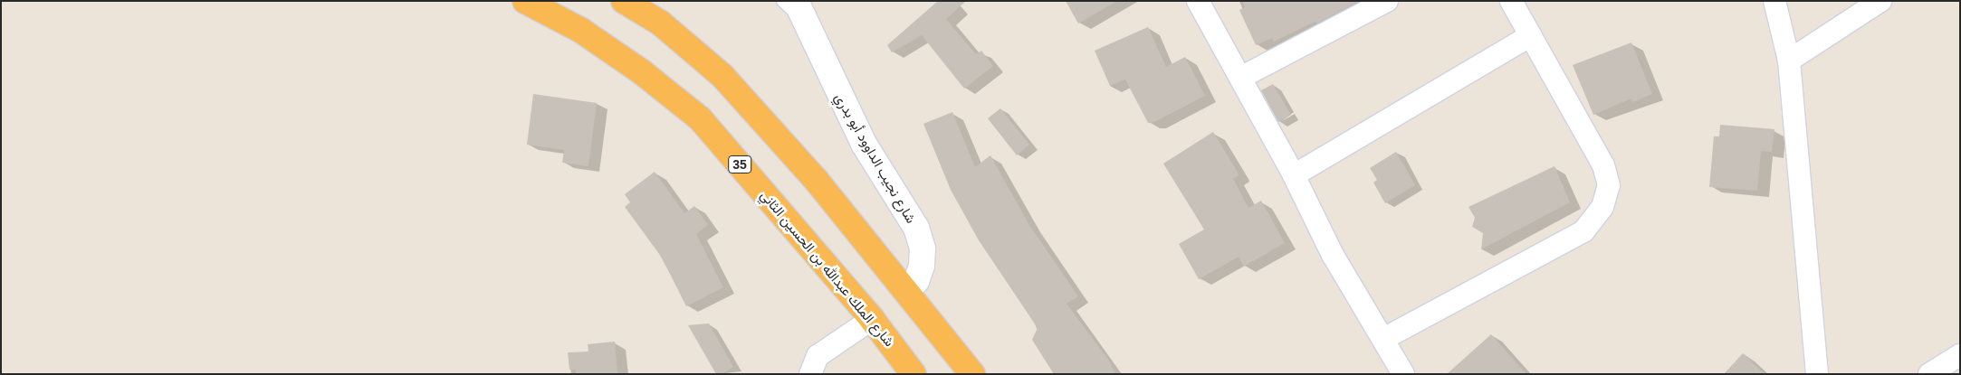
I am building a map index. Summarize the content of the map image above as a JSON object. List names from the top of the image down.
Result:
{
  "streets": {
    "highway": ["35", "شارع الملك عبدالله بن الحسين الثاني"],
    "street": ["شارع نجيب الداوود أبو بدري"]
  }
}
